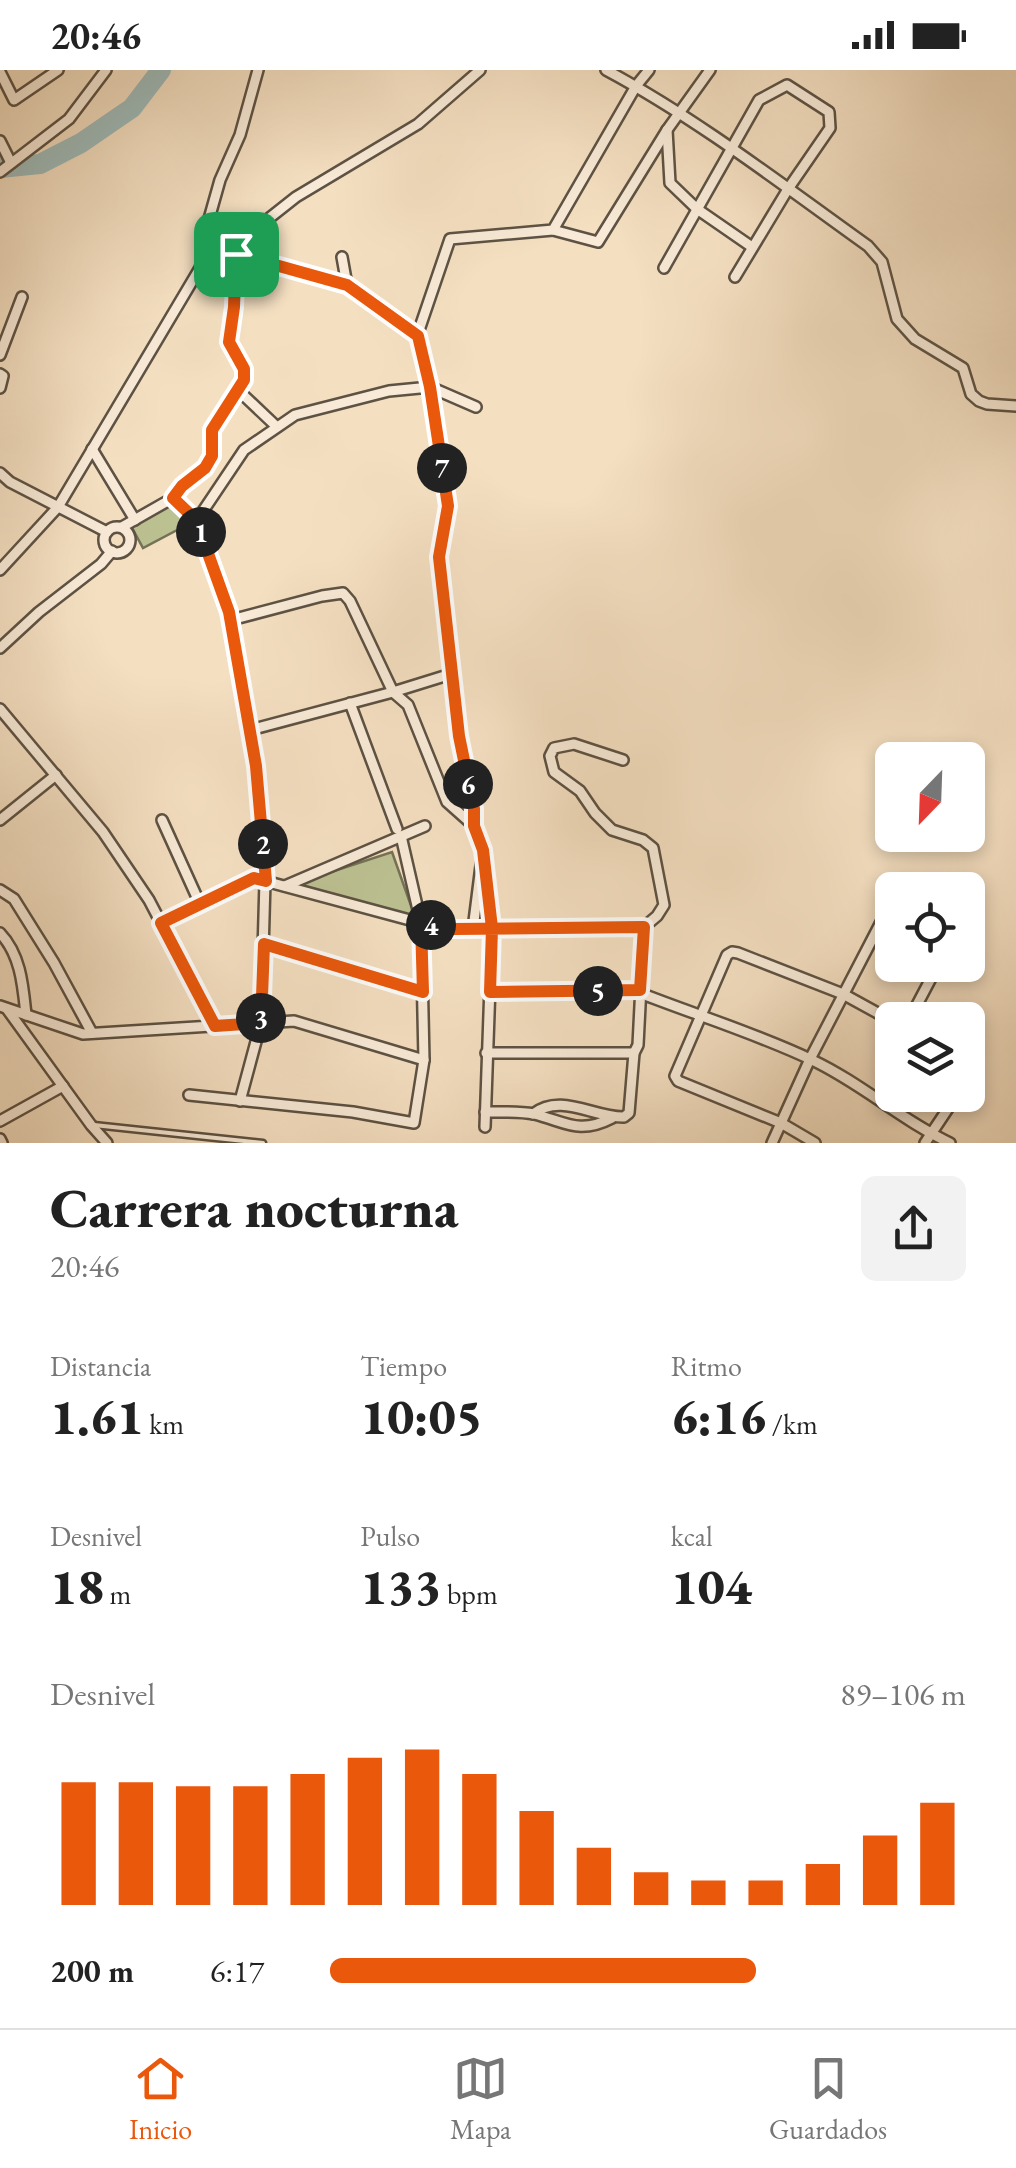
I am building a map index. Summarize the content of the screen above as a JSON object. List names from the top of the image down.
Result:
{
  "north": "bottom left",
  "page": {
    "status": "20:46",
    "pins": [
      "7",
      "1",
      "6",
      "2",
      "4",
      "5",
      "3"
    ],
    "heading": ["Carrera nocturna", "20:46"],
    "stats": [
      ["Distancia", "1.61 km"],
      ["Tiempo", "10:05"],
      ["Ritmo", "6:16 /km"],
      ["Desnivel", "18 m"],
      ["Pulso", "133 bpm"],
      ["kcal", "104"]
    ],
    "chart": ["Desnivel", "89–106 m"],
    "list": [
      {
        "name": "200 m",
        "note": "6:17"
      }
    ],
    "tabs": ["Inicio", "Mapa", "Guardados"]
  }
}
